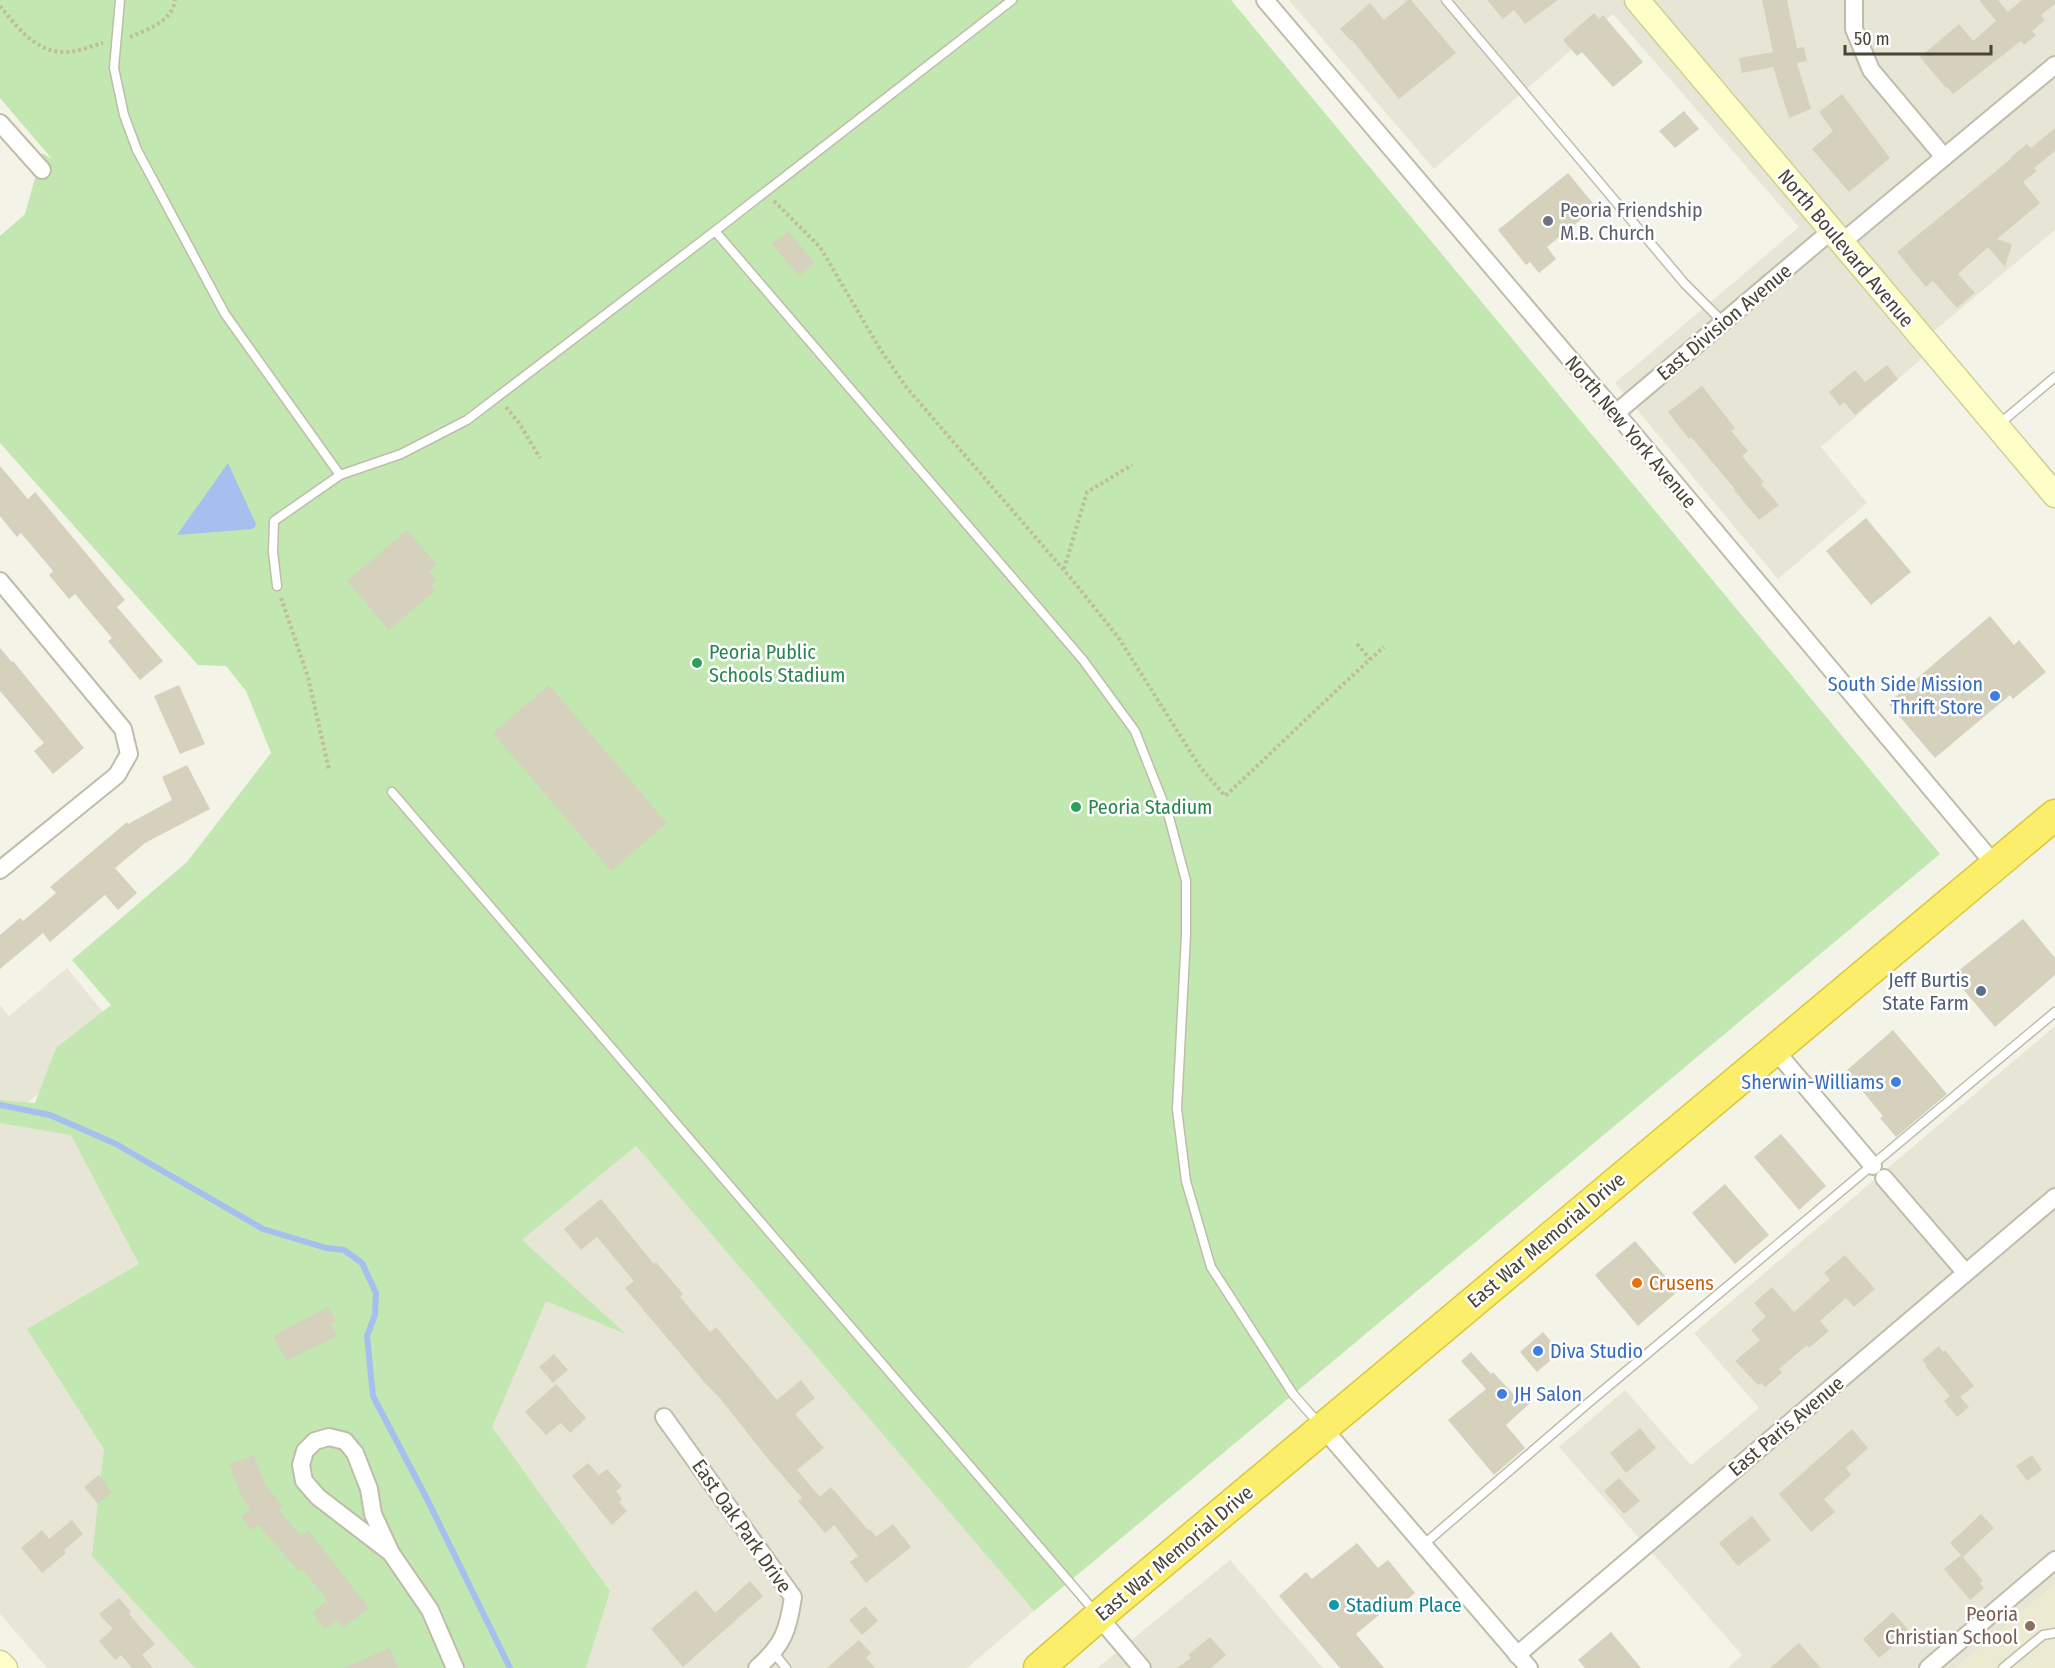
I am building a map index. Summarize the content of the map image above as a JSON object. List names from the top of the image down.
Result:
{
  "streets": {
    "highway": ["East War Memorial Drive"],
    "street": [
      "North Boulevard Avenue",
      "East Division Avenue",
      "North New York Avenue",
      "East Paris Avenue",
      "East Oak Park Drive"
    ]
  },
  "crossings": [
    ["North Boulevard Avenue", "East Division Avenue"],
    ["East Division Avenue", "North New York Avenue"],
    ["North New York Avenue", "East War Memorial Drive"]
  ],
  "places": [
    "Peoria Friendship M.B. Church",
    "Peoria Public Schools Stadium",
    "South Side Mission Thrift Store",
    "Peoria Stadium",
    "Jeff Burtis State Farm",
    "Sherwin-Williams",
    "Crusens",
    "Diva Studio",
    "JH Salon",
    "Stadium Place",
    "Peoria Christian School"
  ],
  "scale_bar": "50 m"
}
